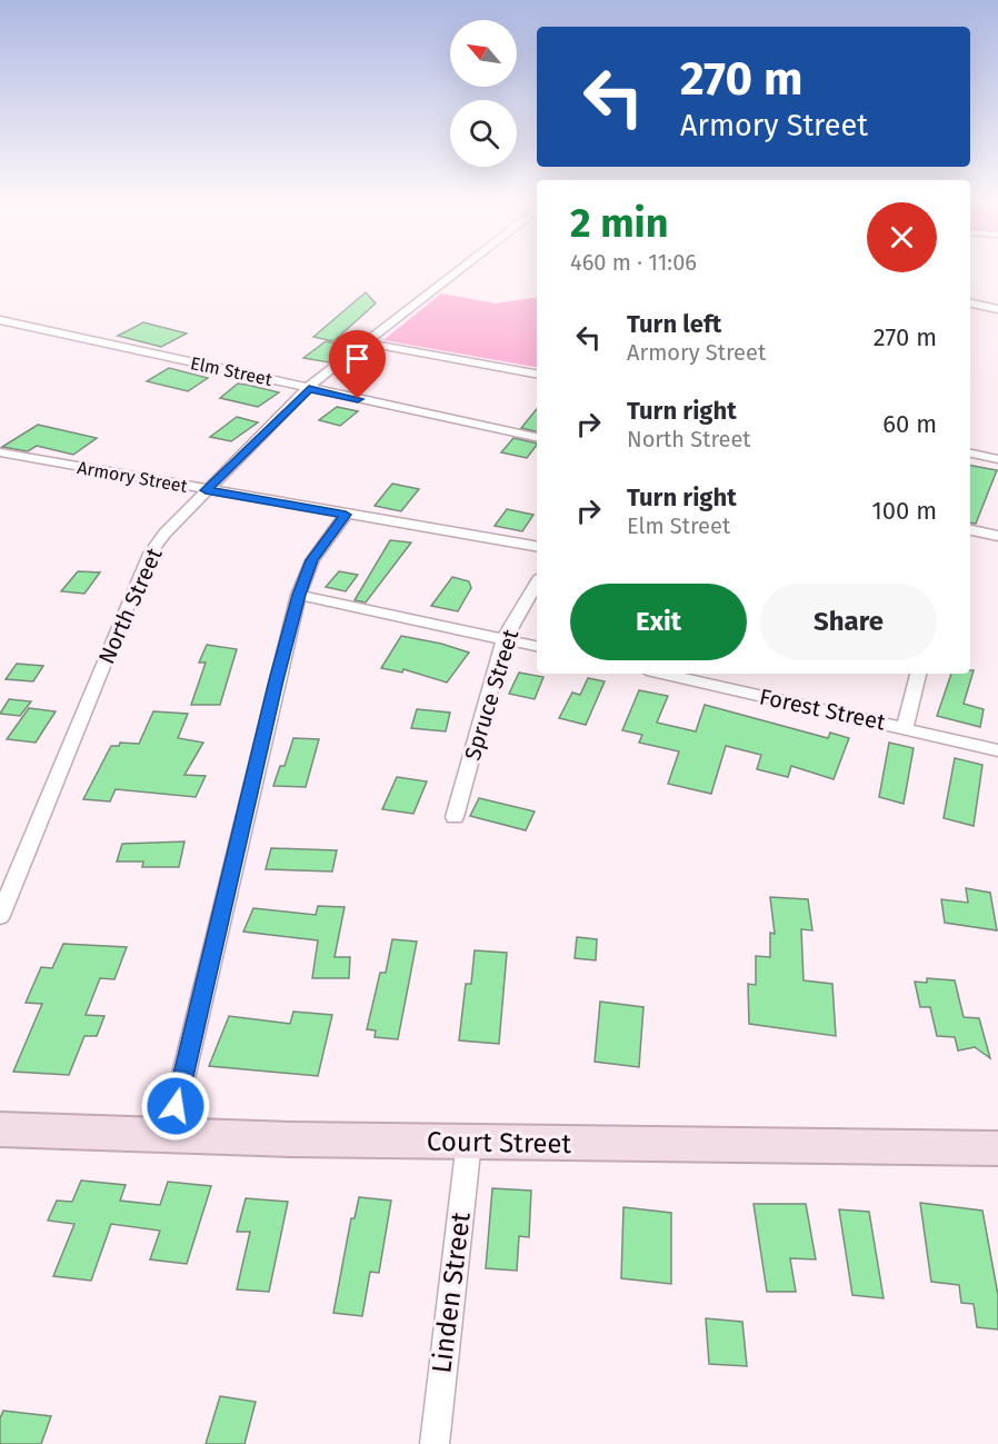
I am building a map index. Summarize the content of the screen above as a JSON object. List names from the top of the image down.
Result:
{
  "streets": {
    "main road": ["Court Street"],
    "street": [
      "Elm Street",
      "Armory Street",
      "North Street",
      "Spruce Street",
      "Forest Street",
      "Linden Street"
    ]
  },
  "crossings": [
    ["Elm Street", "North Street"],
    ["Armory Street", "North Street"],
    ["Court Street", "Linden Street"]
  ],
  "north": "top left",
  "page": {
    "turn": ["270 m", "Armory Street"],
    "heading": ["2 min", "460 m · 11:06"],
    "list": [
      {
        "name": "Turn left",
        "note": "Armory Street",
        "value": "270 m"
      },
      {
        "name": "Turn right",
        "note": "North Street",
        "value": "60 m"
      },
      {
        "name": "Turn right",
        "note": "Elm Street",
        "value": "100 m"
      }
    ],
    "buttons": ["Exit", "Share"]
  }
}
